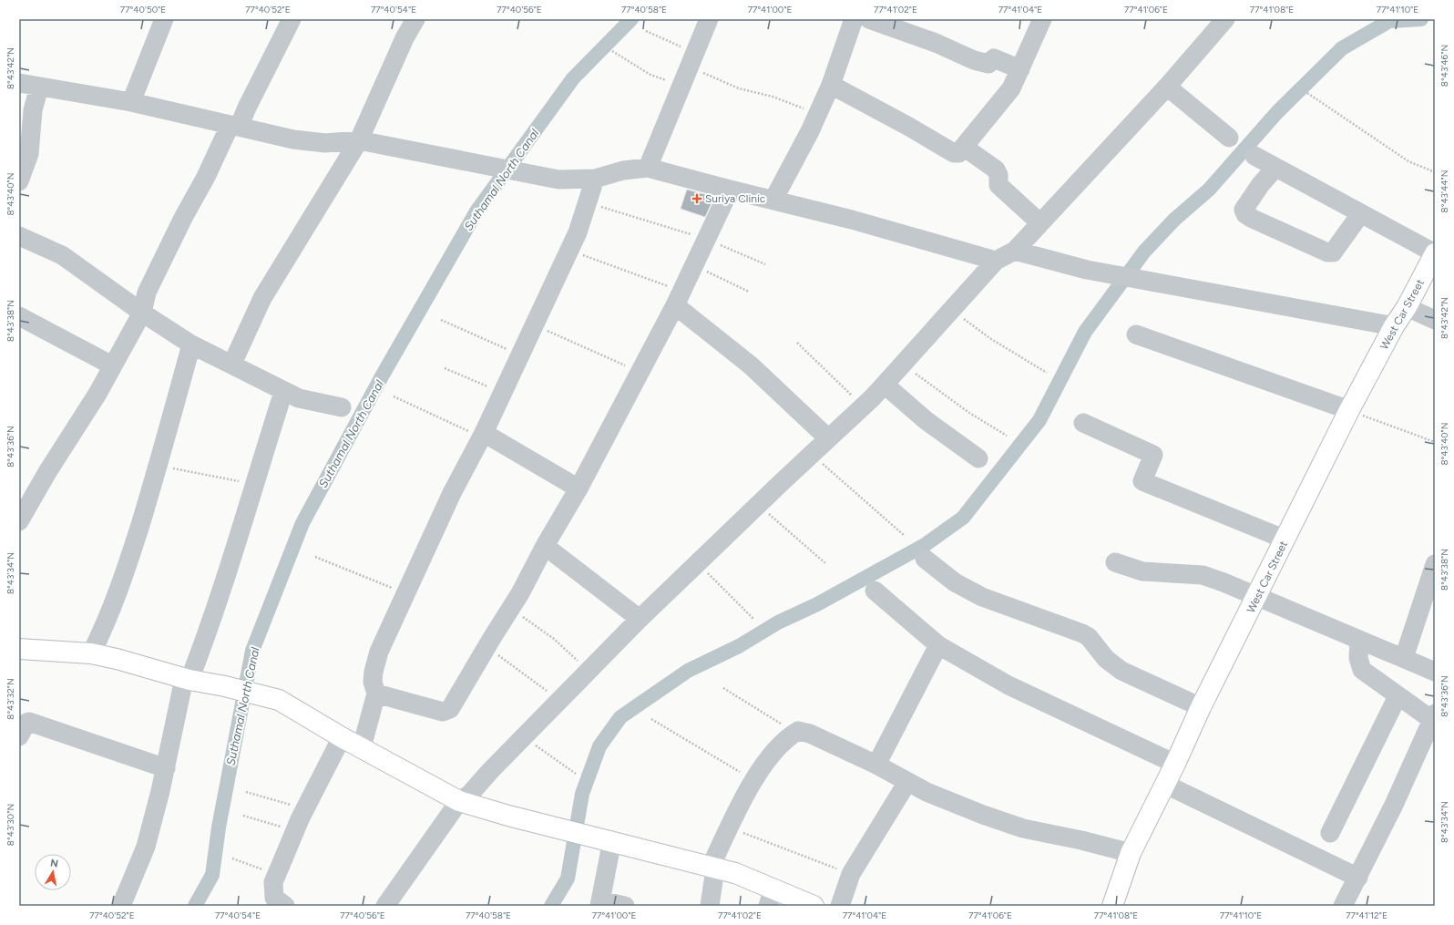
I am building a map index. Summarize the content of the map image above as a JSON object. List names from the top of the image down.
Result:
{
  "streets": {
    "main road": ["West Car Street"]
  },
  "water": ["Suthamal North Canal"],
  "places": {
    "health": ["Suriya Clinic"]
  },
  "north": "top",
  "coordinates": [
    "77°40'50\"E",
    "77°40'52\"E",
    "77°40'54\"E",
    "77°40'56\"E",
    "77°40'58\"E",
    "77°41'00\"E",
    "77°41'02\"E",
    "77°41'04\"E",
    "77°41'06\"E",
    "77°41'08\"E",
    "77°41'10\"E",
    "8°43'46\"N",
    "8°43'42\"N",
    "8°43'44\"N",
    "8°43'40\"N",
    "8°43'38\"N",
    "8°43'36\"N",
    "8°43'34\"N",
    "8°43'32\"N",
    "8°43'30\"N",
    "77°41'12\"E"
  ]
}
